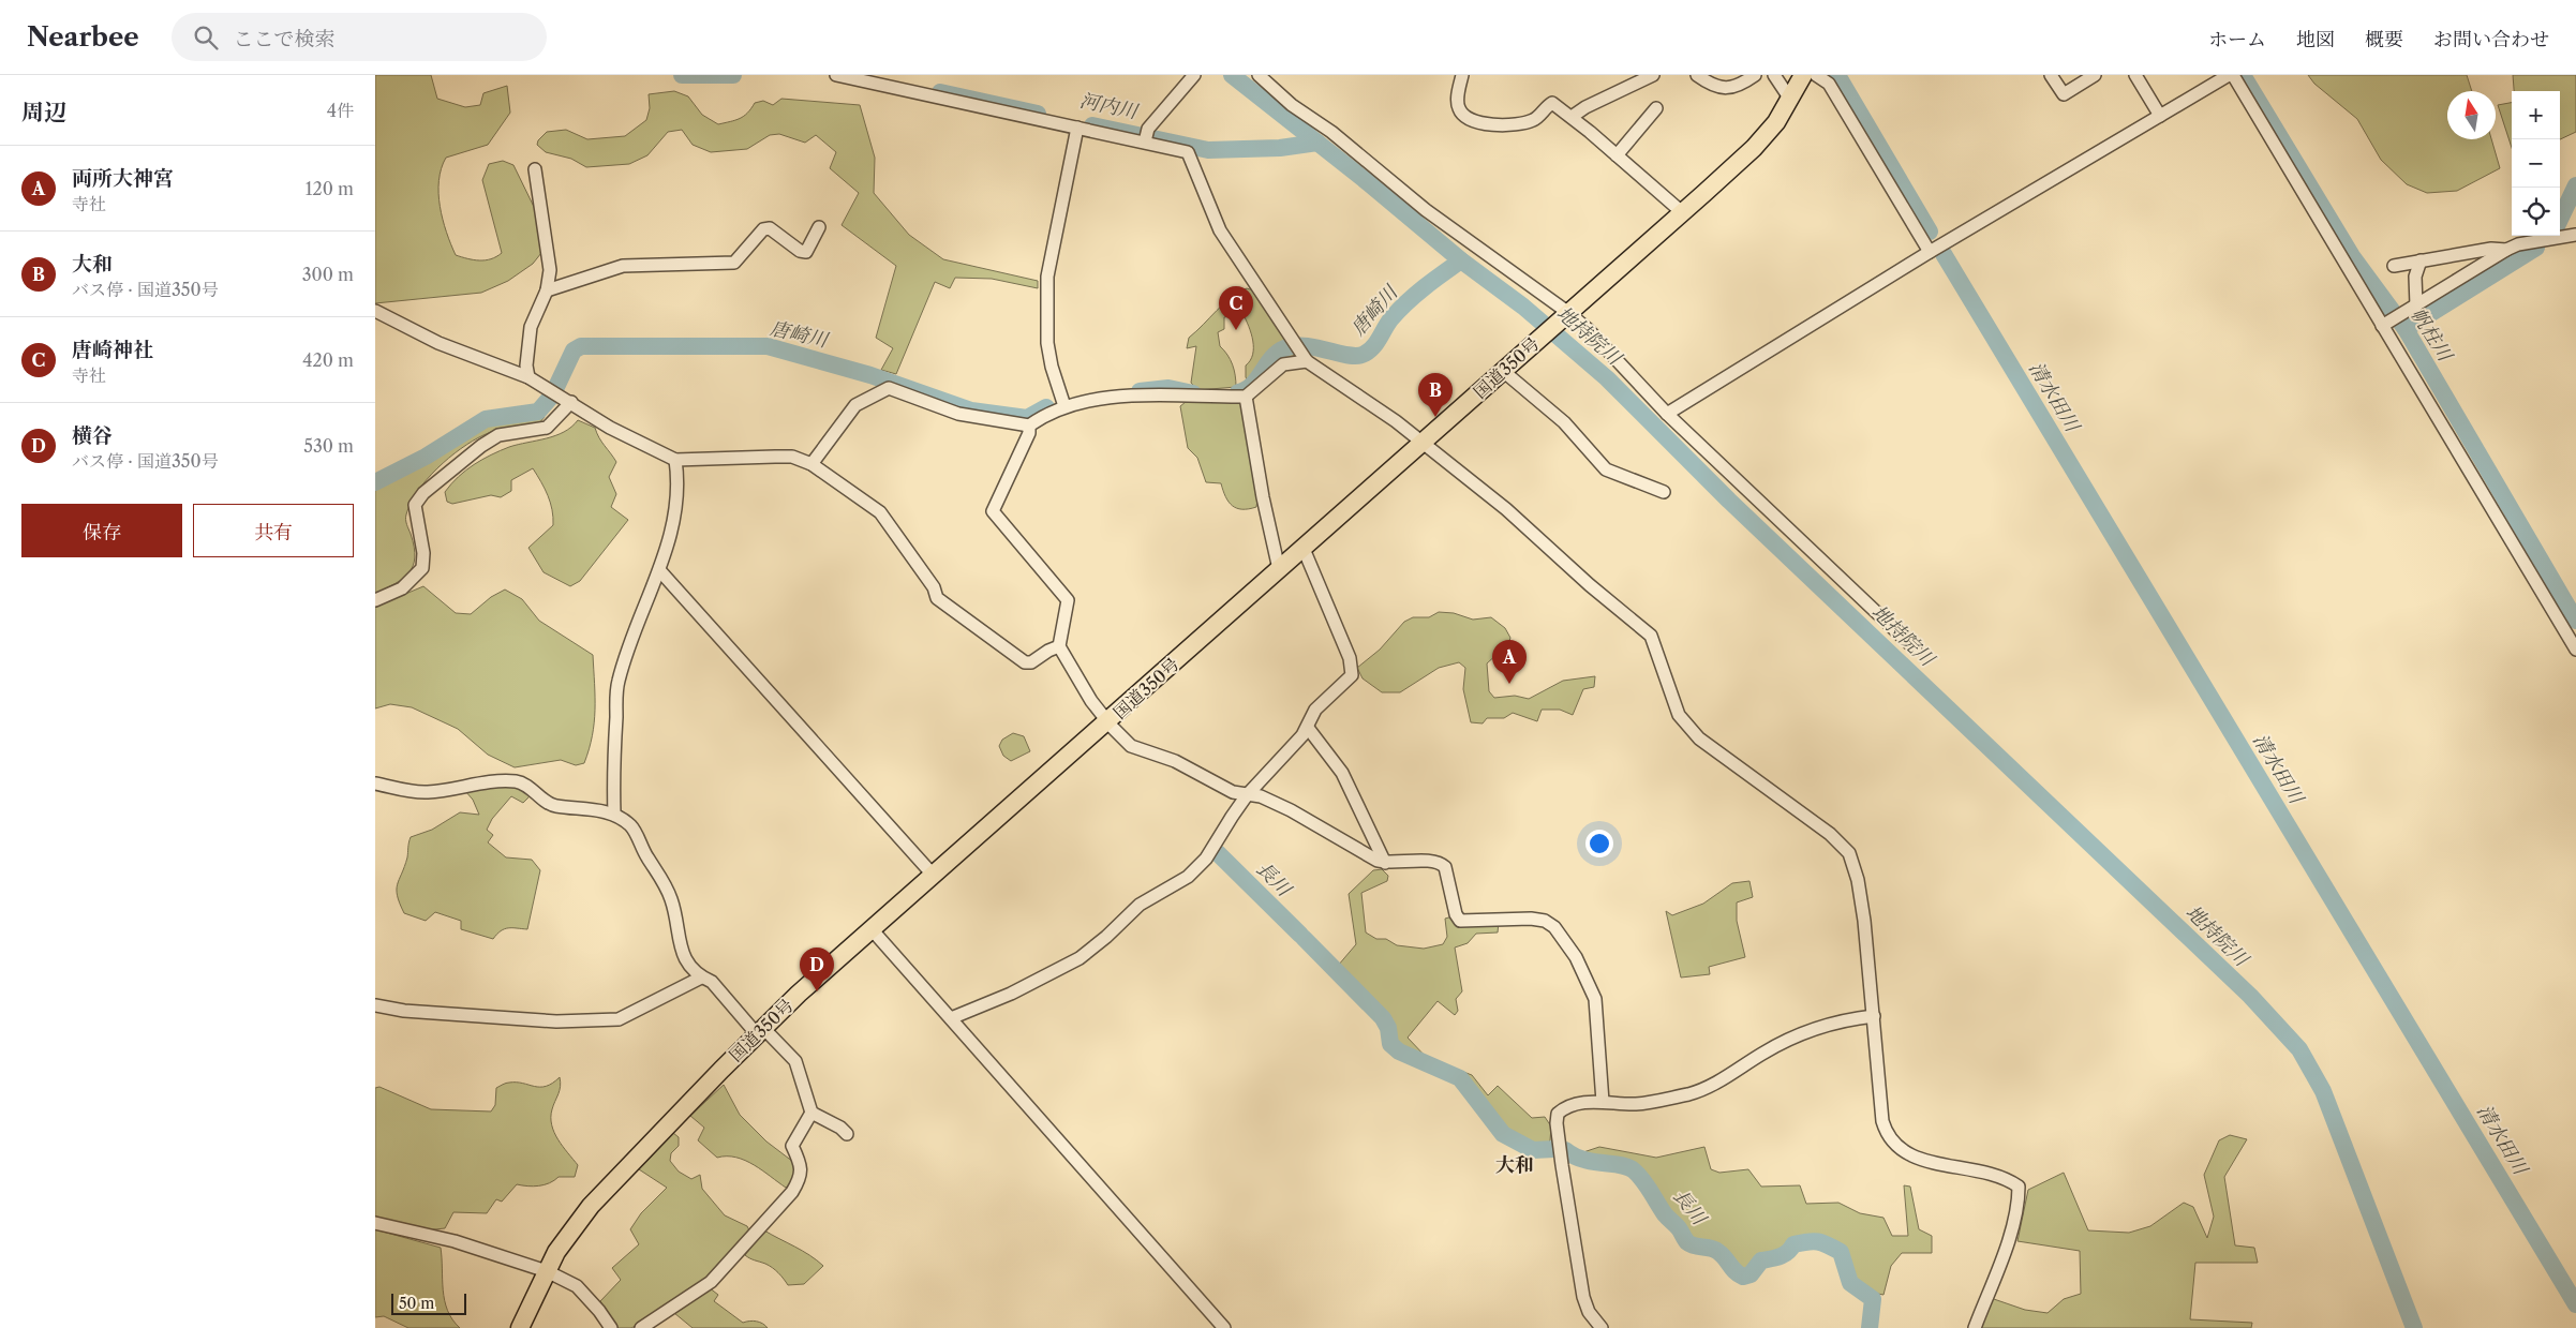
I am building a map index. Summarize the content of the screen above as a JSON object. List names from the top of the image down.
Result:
{
  "streets": {
    "highway": ["国道350号"]
  },
  "districts": ["大和"],
  "water": [
    "河内川",
    "唐崎川",
    "帆柱川",
    "地持院川",
    "清水田川",
    "長川"
  ],
  "scale_bar": "50 m",
  "north": "top",
  "page": {
    "header": "Nearbee",
    "search": "ここで検索",
    "nav": [
      "ホーム",
      "地図",
      "概要",
      "お問い合わせ"
    ],
    "heading": ["周辺", "4件"],
    "map_buttons": ["+", "−"],
    "list": [
      {
        "mark": "A",
        "name": "両所大神宮",
        "note": "寺社",
        "value": "120 m"
      },
      {
        "mark": "B",
        "name": "大和",
        "note": "バス停 · 国道350号",
        "value": "300 m"
      },
      {
        "mark": "C",
        "name": "唐崎神社",
        "note": "寺社",
        "value": "420 m"
      },
      {
        "mark": "D",
        "name": "横谷",
        "note": "バス停 · 国道350号",
        "value": "530 m"
      }
    ],
    "pins": [
      "C",
      "B",
      "A",
      "D"
    ],
    "buttons": ["保存", "共有"],
    "scale": "50 m"
  }
}
